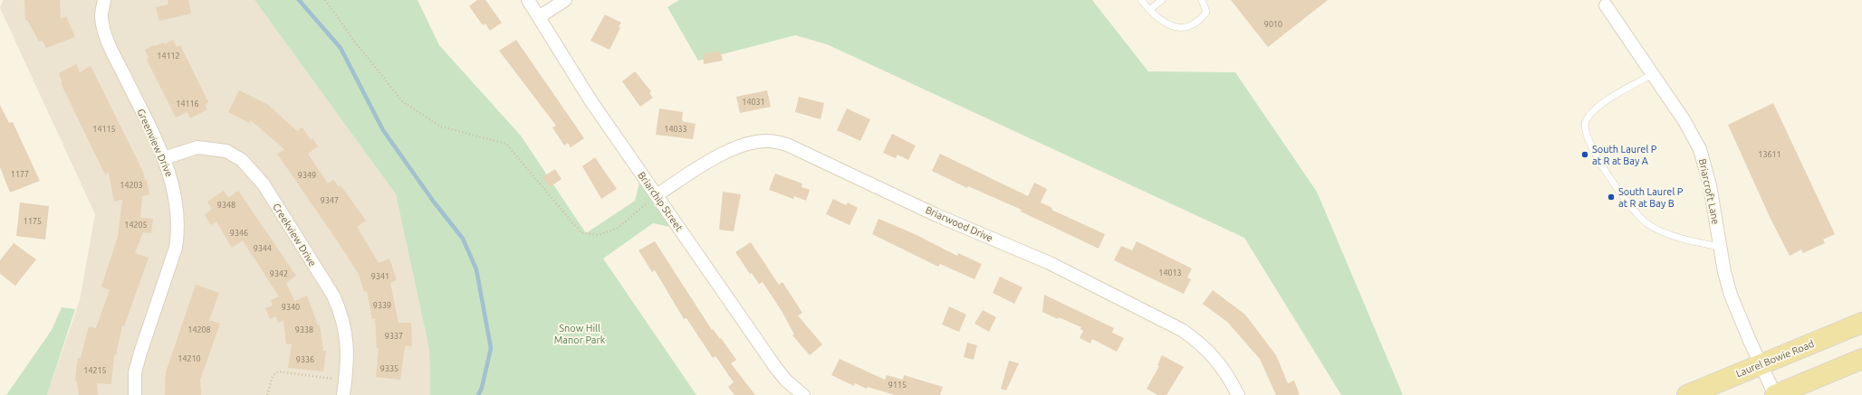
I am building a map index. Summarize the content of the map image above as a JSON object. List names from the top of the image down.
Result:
{
  "streets": {
    "main road": ["Laurel Bowie Road"],
    "street": [
      "Greenview Drive",
      "Briarcroft Lane",
      "Briarchip Street",
      "Briarwood Drive",
      "Creekview Drive"
    ]
  },
  "crossings": [
    ["Greenview Drive", "Creekview Drive"],
    ["Briarcroft Lane", "Laurel Bowie Road"],
    ["Briarchip Street", "Briarwood Drive"]
  ],
  "parks": ["Snow Hill Manor Park"],
  "places": ["South Laurel P at R at Bay A", "South Laurel P at R at Bay B"],
  "house_numbers": [
    "9010",
    "14112",
    "14031",
    "14116",
    "14115",
    "14033",
    "13611",
    "1177",
    "9349",
    "14203",
    "9347",
    "9348",
    "1175",
    "14205",
    "9346",
    "9344",
    "14013",
    "9342",
    "9341",
    "9339",
    "9340",
    "14208",
    "9338",
    "9337",
    "14210",
    "9336",
    "9335",
    "14215",
    "9115"
  ]
}
